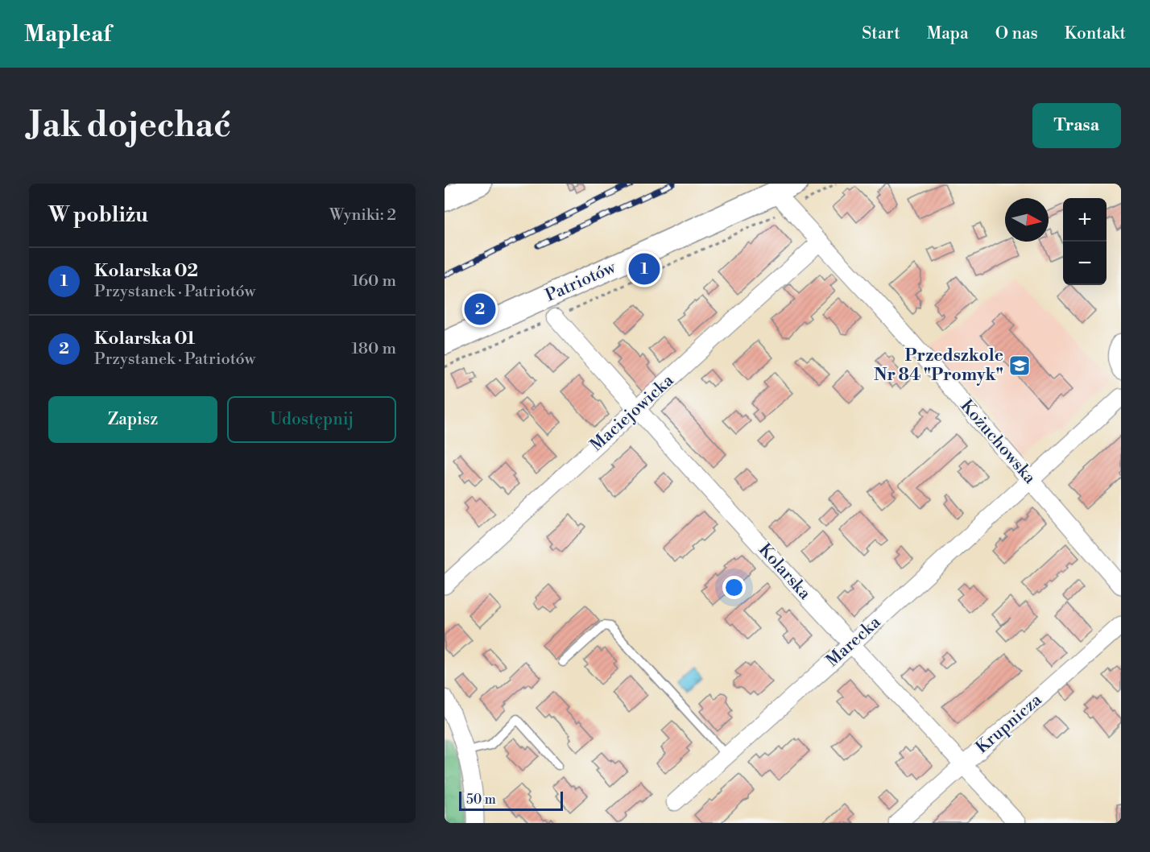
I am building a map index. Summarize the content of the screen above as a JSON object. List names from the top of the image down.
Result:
{
  "streets": {
    "main road": ["Patriotów"],
    "street": [
      "Maciejowicka",
      "Kożuchowska",
      "Kolarska",
      "Marecka",
      "Krupnicza"
    ]
  },
  "crossings": [
    ["Patriotów", "Kożuchowska"],
    ["Maciejowicka", "Kożuchowska"],
    ["Maciejowicka", "Kolarska"],
    ["Kożuchowska", "Marecka"],
    ["Kolarska", "Marecka"],
    ["Kolarska", "Krupnicza"]
  ],
  "places": {
    "school or university": ["Przedszkole Nr 84 \"Promyk\""]
  },
  "scale_bar": "50 m",
  "north": "right",
  "page": {
    "header": "Mapleaf",
    "nav": [
      "Start",
      "Mapa",
      "O nas",
      "Kontakt"
    ],
    "buttons": [
      "Trasa",
      ["Zapisz", "Udostępnij"]
    ],
    "title": "Jak dojechać",
    "heading": ["W pobliżu", "Wyniki: 2"],
    "map_buttons": ["+", "−"],
    "list": [
      {
        "mark": "1",
        "name": "Kolarska 02",
        "note": "Przystanek · Patriotów",
        "value": "160 m"
      },
      {
        "mark": "2",
        "name": "Kolarska 01",
        "note": "Przystanek · Patriotów",
        "value": "180 m"
      }
    ],
    "pins": ["1", "2"],
    "scale": "50 m"
  }
}
